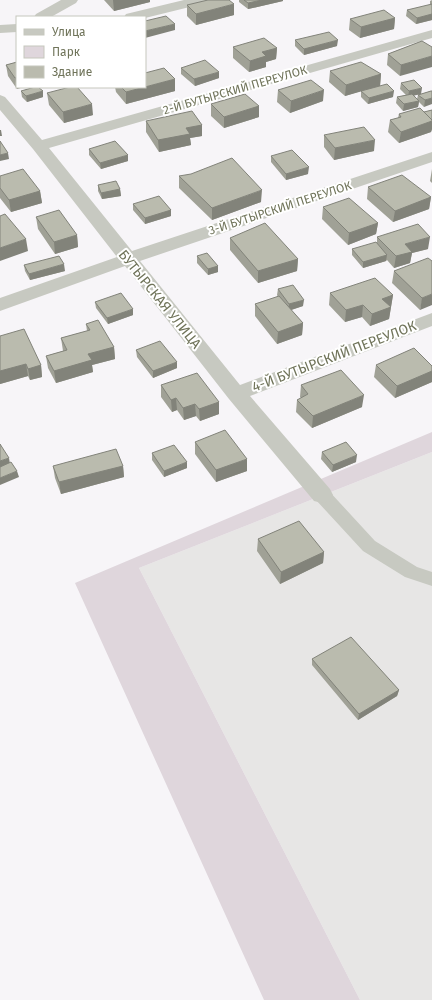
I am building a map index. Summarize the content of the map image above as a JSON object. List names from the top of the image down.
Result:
{
  "streets": {
    "street": [
      "2-Й БУТЫРСКИЙ ПЕРЕУЛОК",
      "3-Й БУТЫРСКИЙ ПЕРЕУЛОК",
      "БУТЫРСКАЯ УЛИЦА",
      "4-Й БУТЫРСКИЙ ПЕРЕУЛОК"
    ]
  },
  "crossings": [
    ["2-Й БУТЫРСКИЙ ПЕРЕУЛОК", "БУТЫРСКАЯ УЛИЦА"],
    ["3-Й БУТЫРСКИЙ ПЕРЕУЛОК", "БУТЫРСКАЯ УЛИЦА"],
    ["БУТЫРСКАЯ УЛИЦА", "4-Й БУТЫРСКИЙ ПЕРЕУЛОК"]
  ],
  "legend": ["Улица", "Парк", "Здание"]
}
